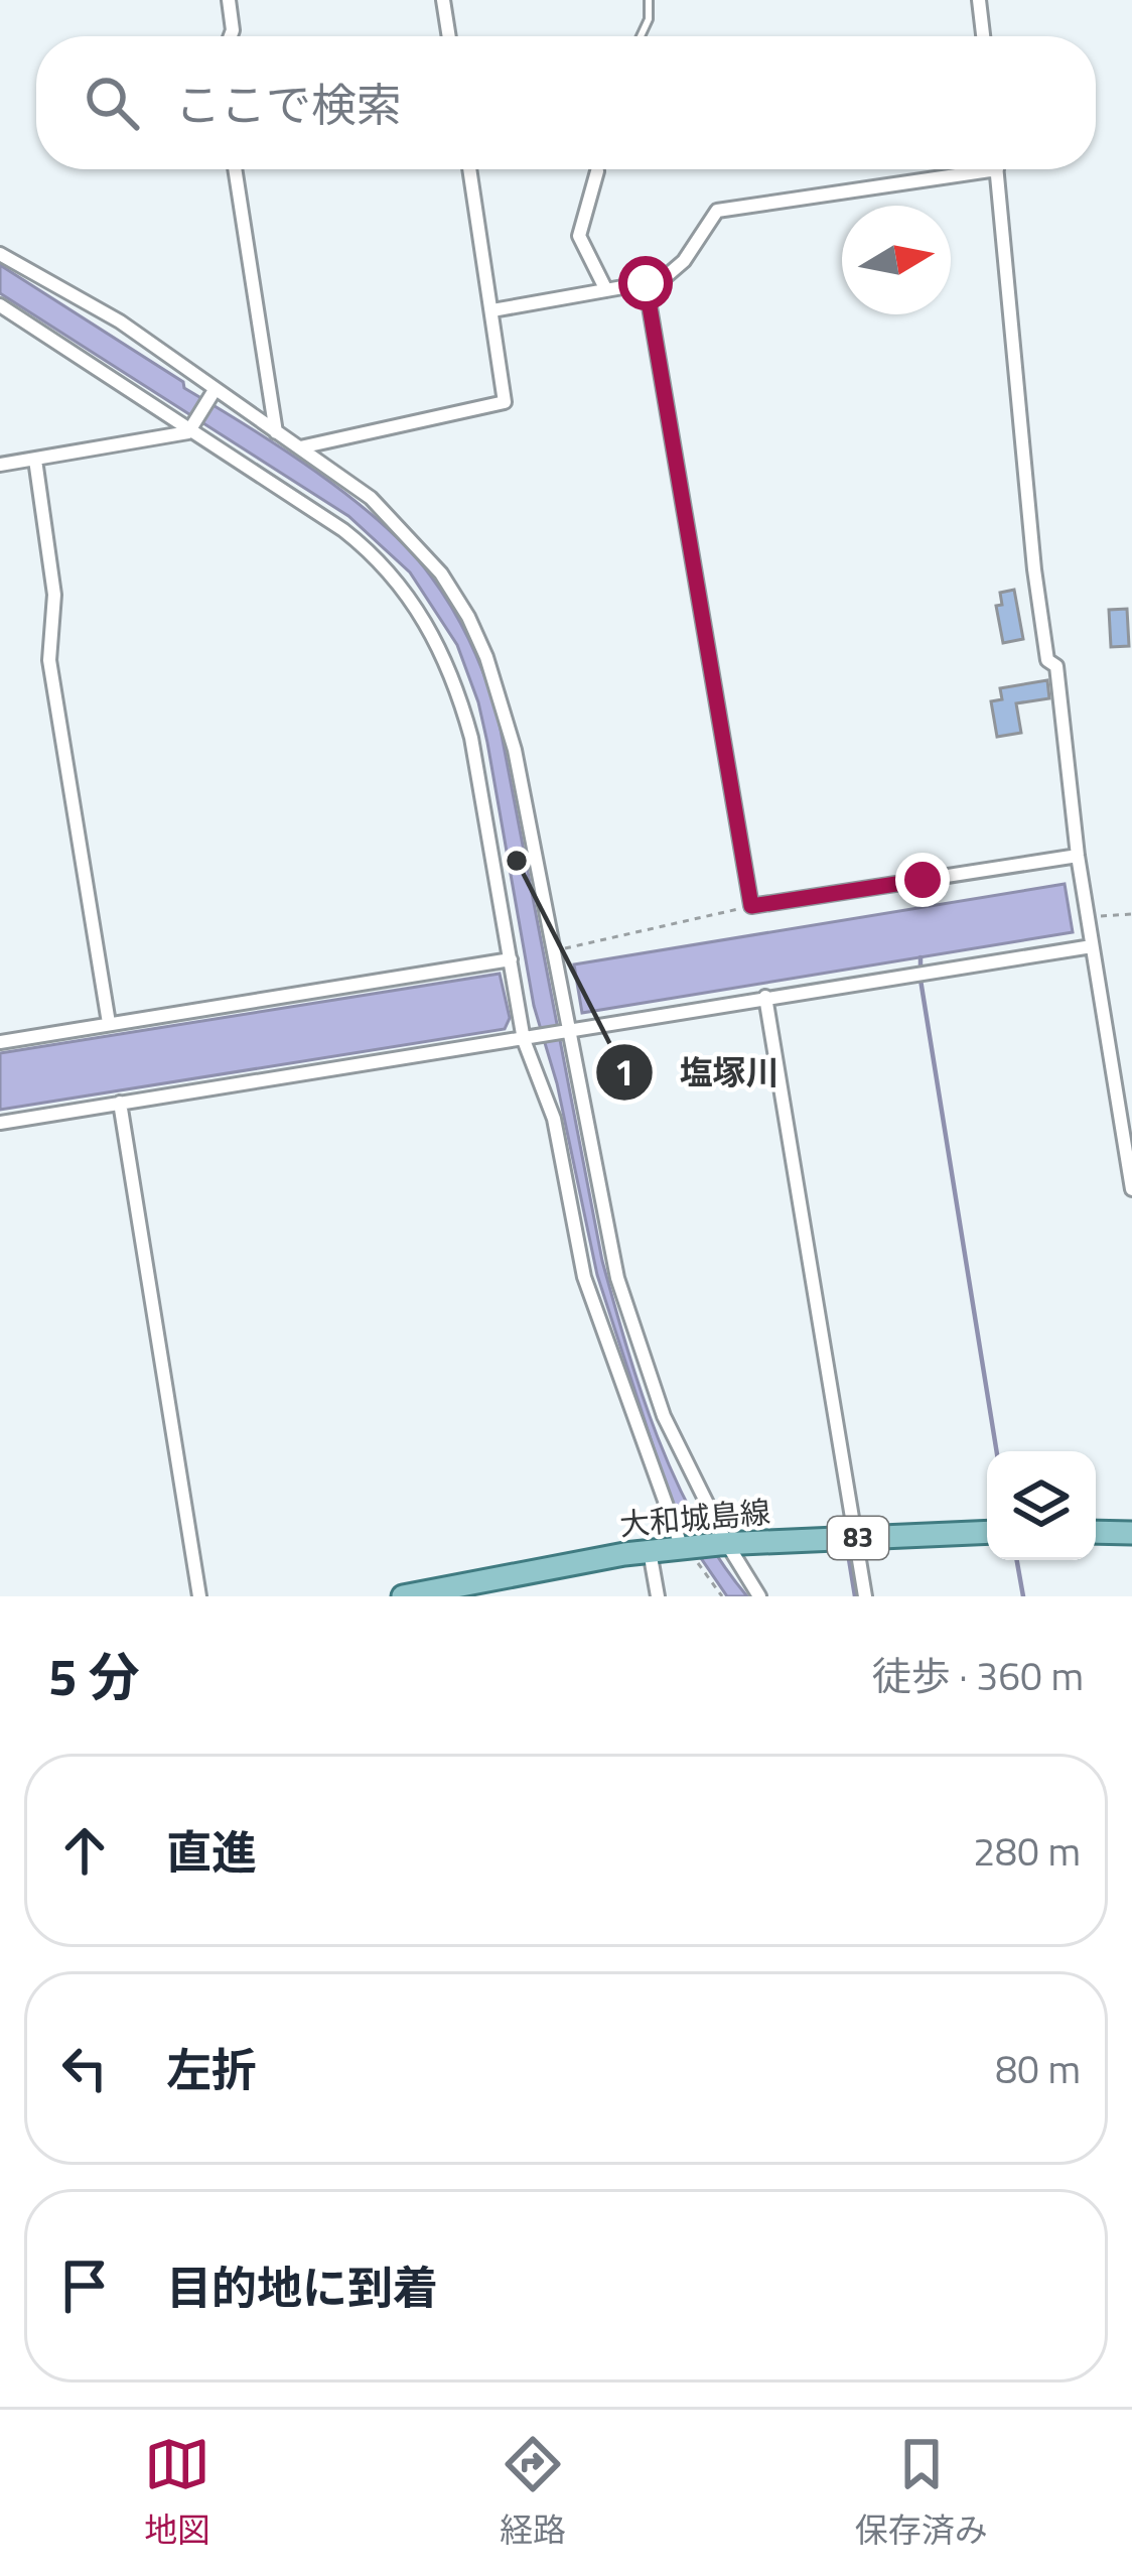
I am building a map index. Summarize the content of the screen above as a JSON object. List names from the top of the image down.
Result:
{
  "streets": {
    "main road": ["大和城島線", "83"]
  },
  "places": ["塩塚川"],
  "north": "right",
  "page": {
    "search": "ここで検索",
    "heading": ["5 分", "徒歩 · 360 m"],
    "list": [
      ["直進", "280 m"],
      ["左折", "80 m"],
      "目的地に到着"
    ],
    "nav": ["地図", "経路", "保存済み"]
  }
}
